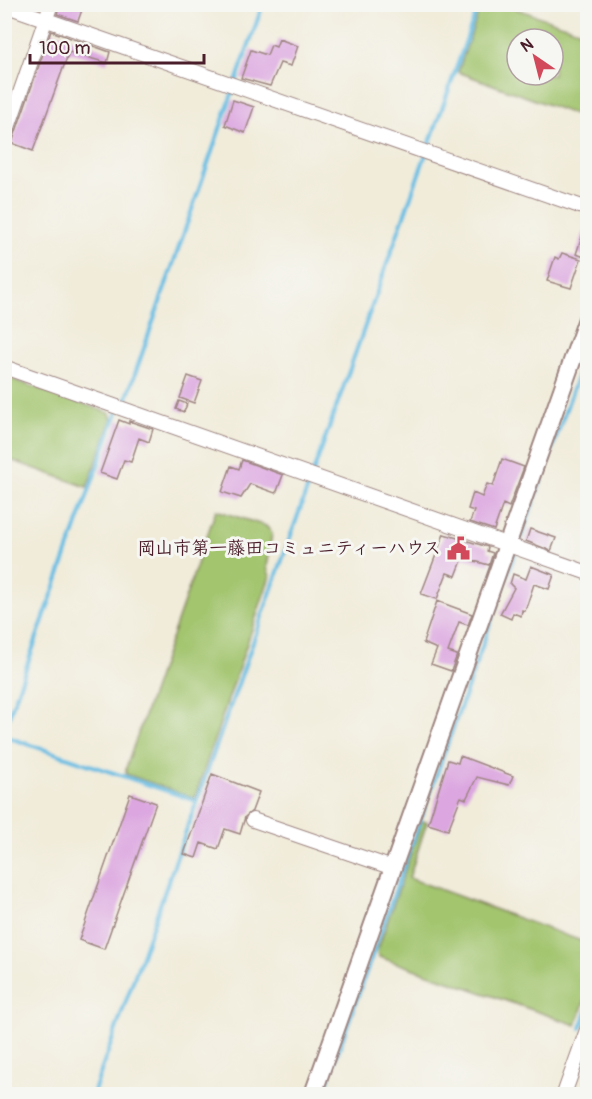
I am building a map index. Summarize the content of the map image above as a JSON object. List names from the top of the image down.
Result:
{
  "places": {
    "public building": ["岡山市第一藤田コミュニティーハウス"]
  },
  "scale_bar": "100 m",
  "north": "top left"
}
